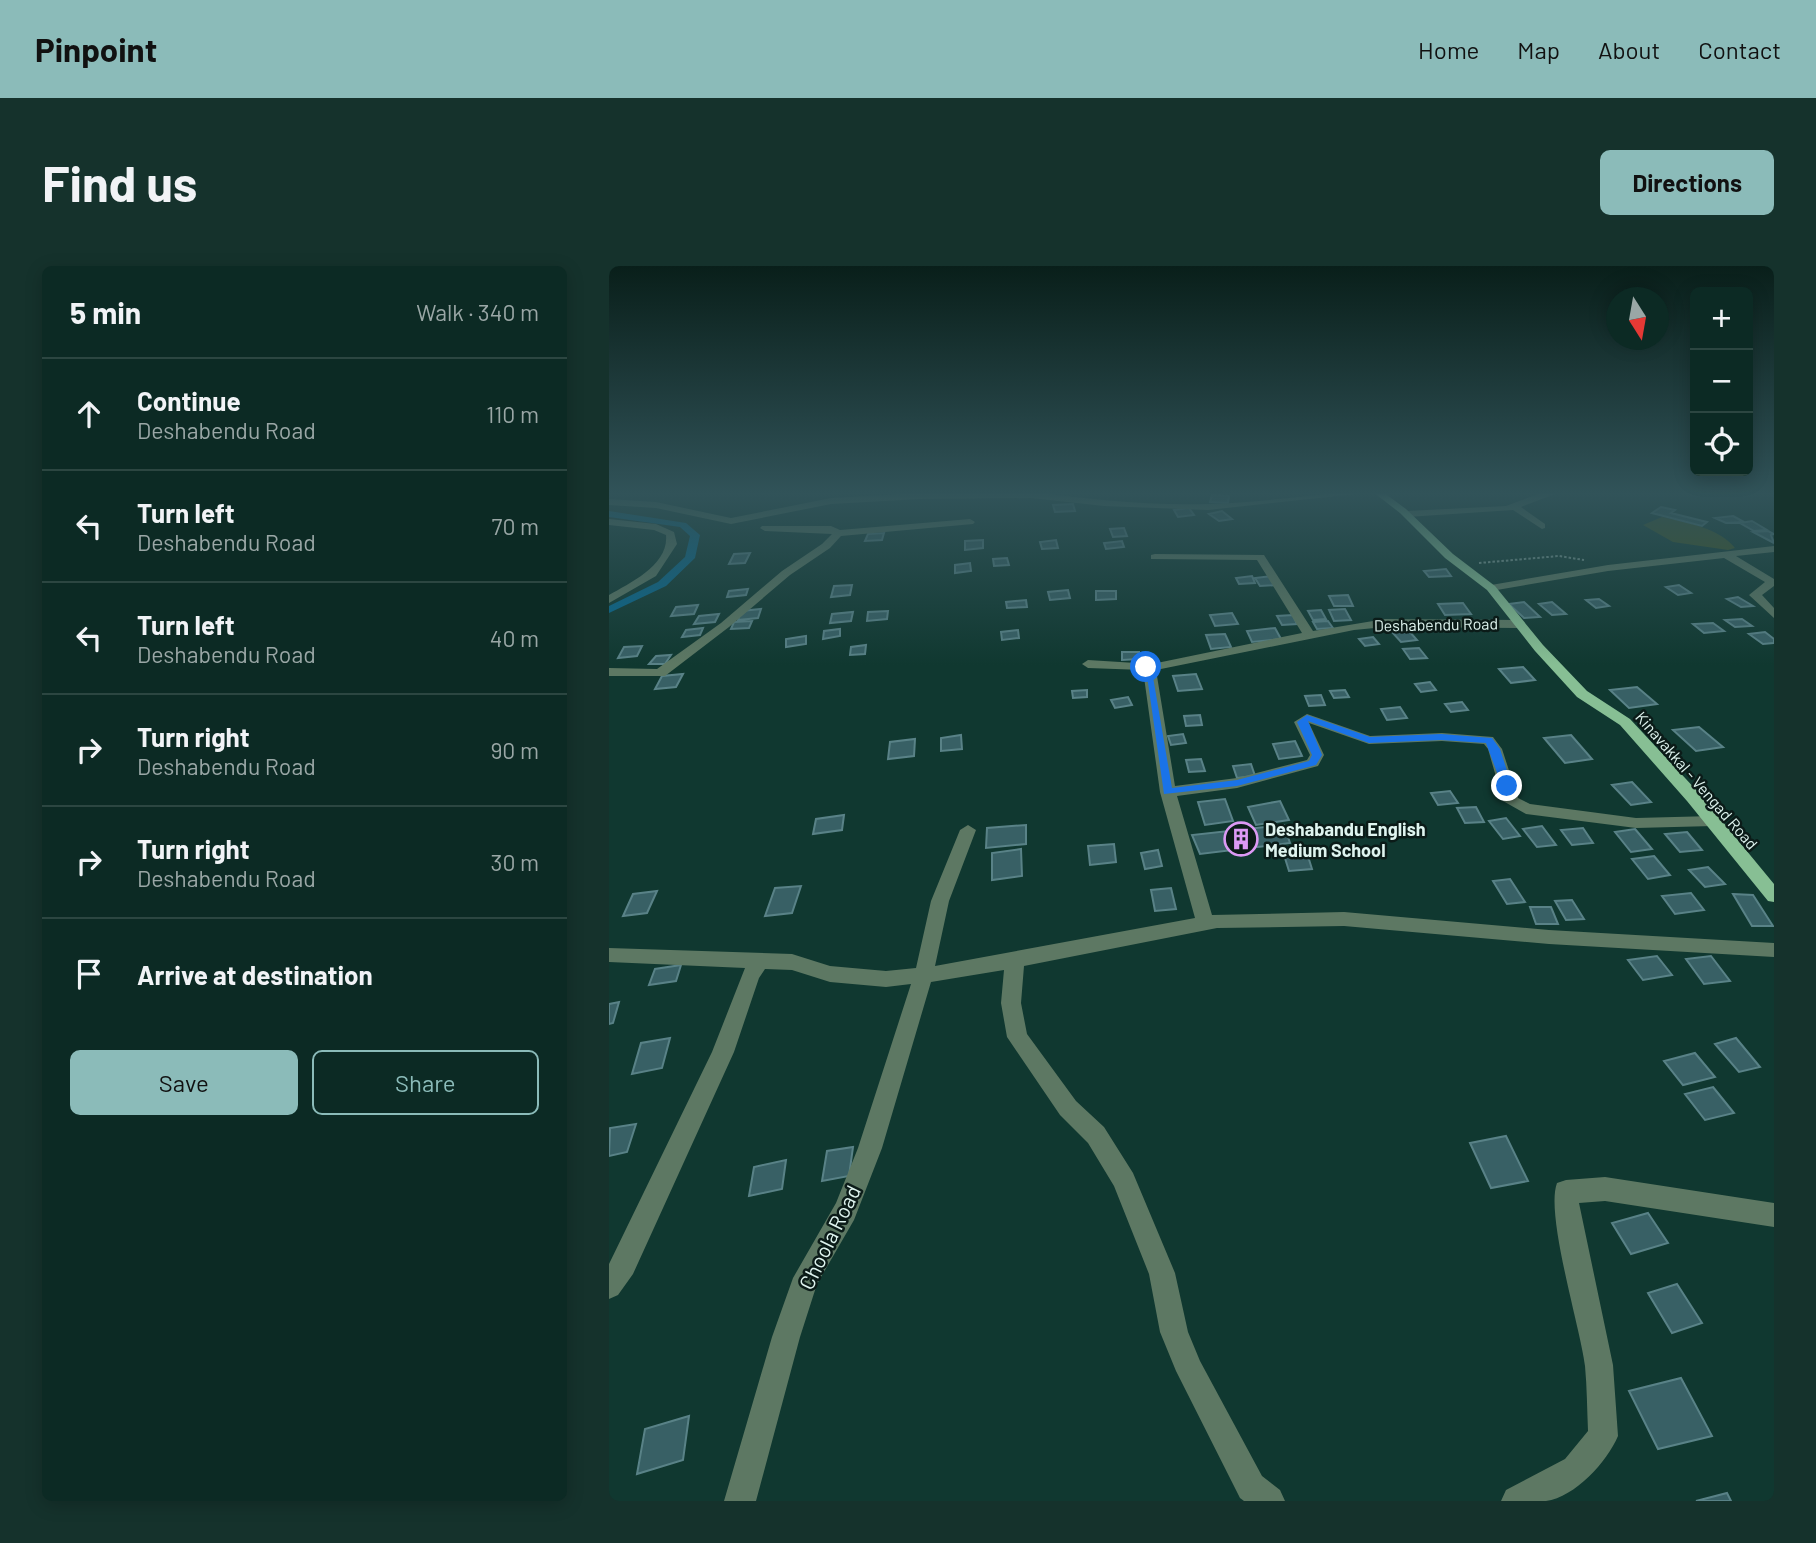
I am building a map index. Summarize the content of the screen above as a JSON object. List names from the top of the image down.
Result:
{
  "streets": {
    "main road": ["Kinavakkal - Vengad Road"],
    "street": ["Deshabendu Road", "Choola Road"]
  },
  "crossings": [
    ["Deshabendu Road", "Kinavakkal - Vengad Road"]
  ],
  "places": {
    "building": ["Deshabandu English Medium School"]
  },
  "north": "bottom",
  "page": {
    "header": "Pinpoint",
    "nav": [
      "Home",
      "Map",
      "About",
      "Contact"
    ],
    "buttons": [
      "Directions",
      ["Save", "Share"]
    ],
    "title": "Find us",
    "heading": ["5 min", "Walk · 340 m"],
    "map_buttons": ["+", "−"],
    "list": [
      ["Continue", "Deshabendu Road", "110 m"],
      ["Turn left", "Deshabendu Road", "70 m"],
      ["Turn left", "Deshabendu Road", "40 m"],
      ["Turn right", "Deshabendu Road", "90 m"],
      ["Turn right", "Deshabendu Road", "30 m"],
      "Arrive at destination"
    ]
  }
}
